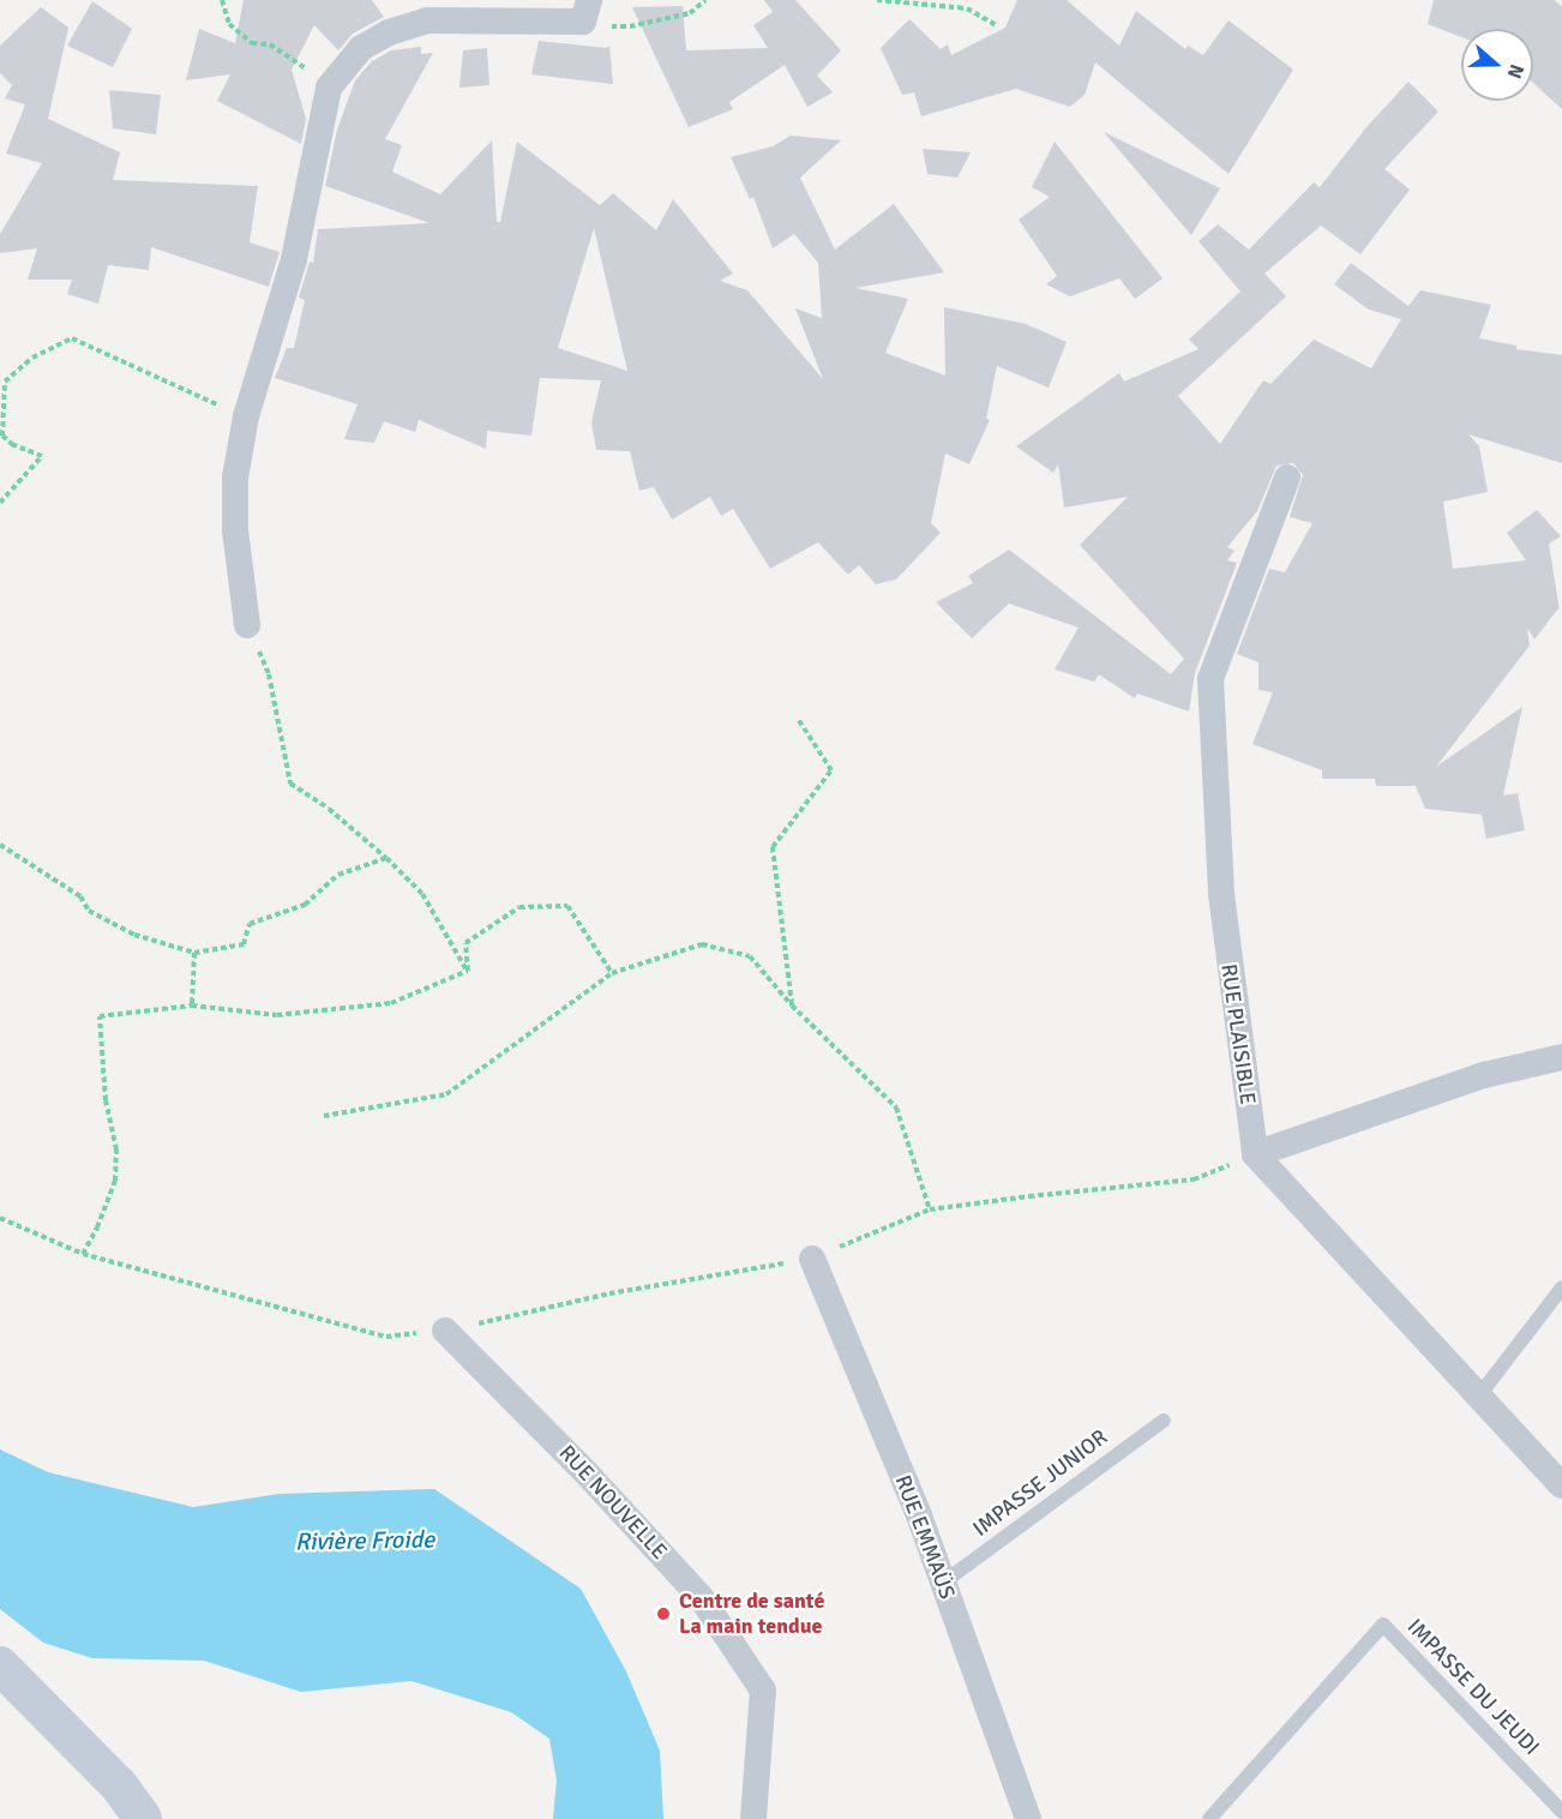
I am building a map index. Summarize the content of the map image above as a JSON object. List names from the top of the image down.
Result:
{
  "streets": {
    "street": ["RUE PLAISIBLE", "RUE NOUVELLE", "RUE EMMAÜS"],
    "lane": ["IMPASSE JUNIOR", "IMPASSE DU JEUDI"]
  },
  "crossings": [
    ["IMPASSE JUNIOR", "RUE EMMAÜS"]
  ],
  "water": ["Rivière Froide"],
  "places": ["Centre de santé La main tendue"],
  "north": "right"
}
